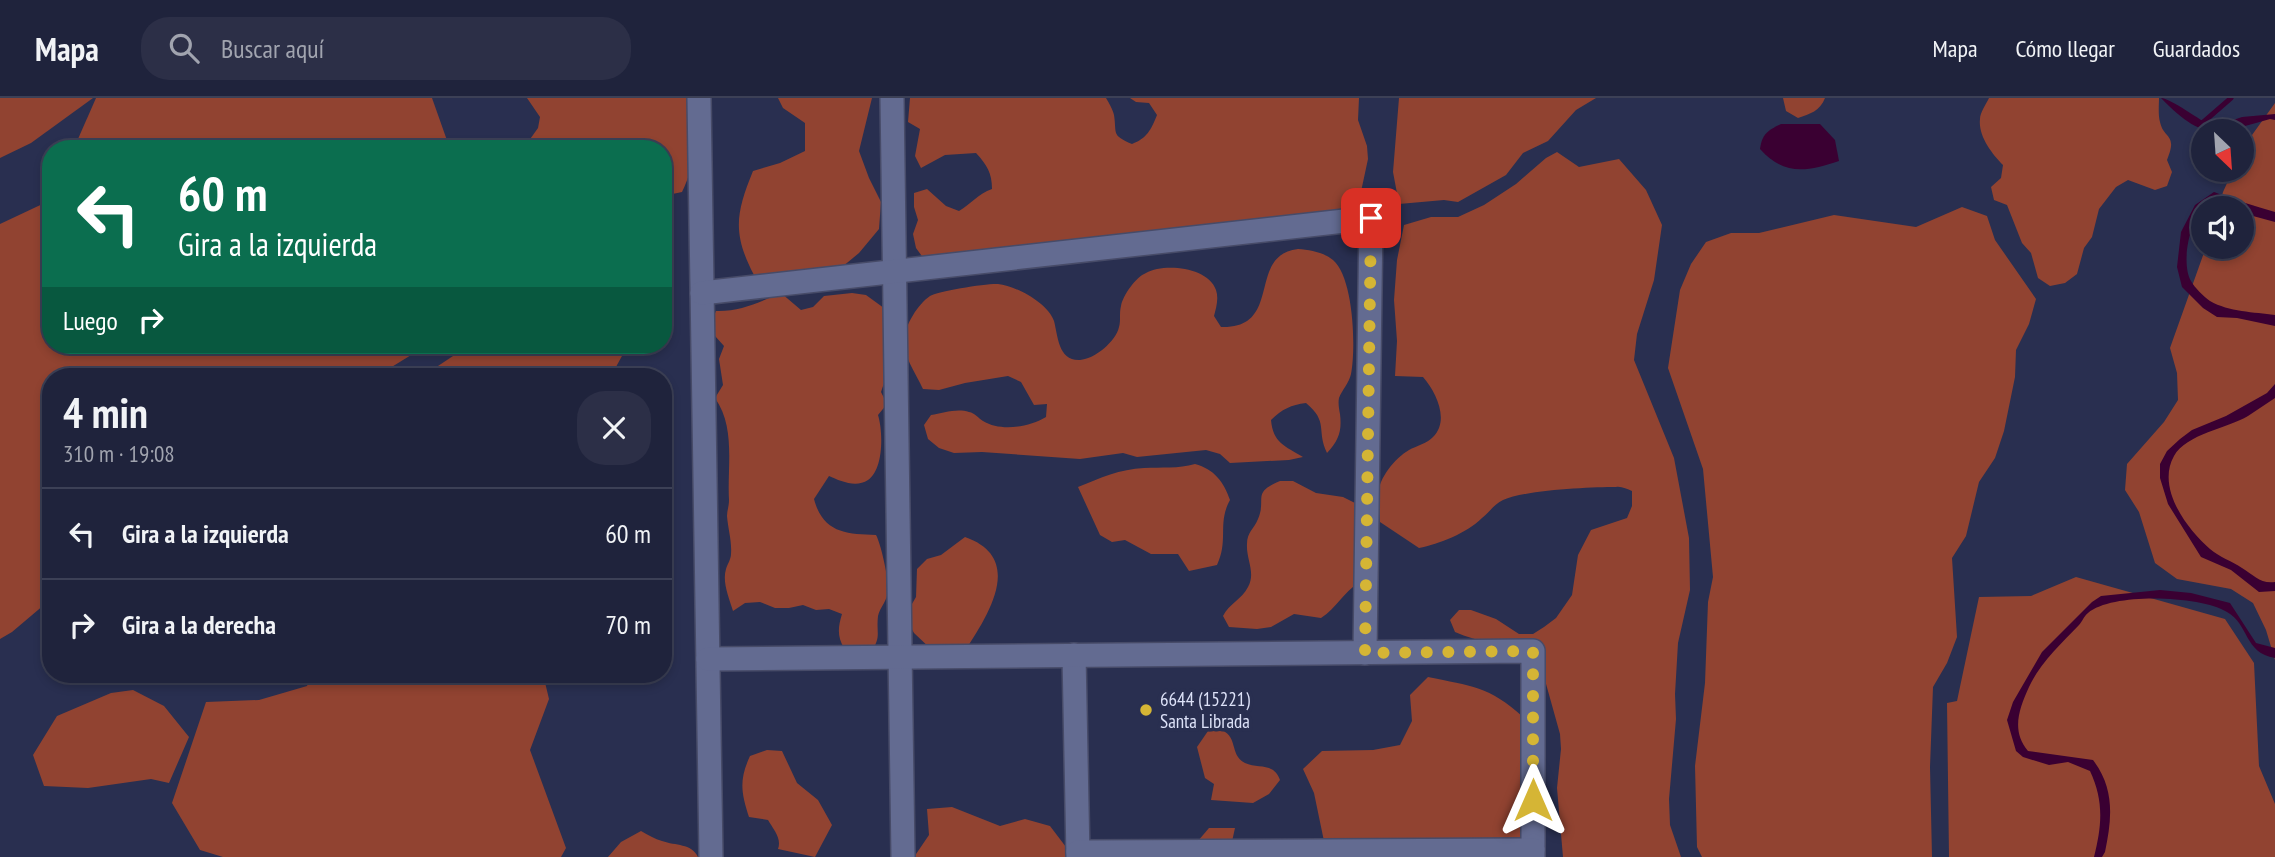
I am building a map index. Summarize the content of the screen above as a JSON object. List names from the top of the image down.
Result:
{
  "places": ["6644 (15221) Santa Librada"],
  "north": "bottom right",
  "page": {
    "header": "Mapa",
    "search": "Buscar aquí",
    "nav": ["Mapa", "Cómo llegar", "Guardados"],
    "turn": ["60 m", "Gira a la izquierda"],
    "then": "Luego",
    "heading": ["4 min", "310 m · 19:08"],
    "list": [
      {
        "name": "Gira a la izquierda",
        "value": "60 m"
      },
      {
        "name": "Gira a la derecha",
        "value": "70 m"
      }
    ]
  }
}
